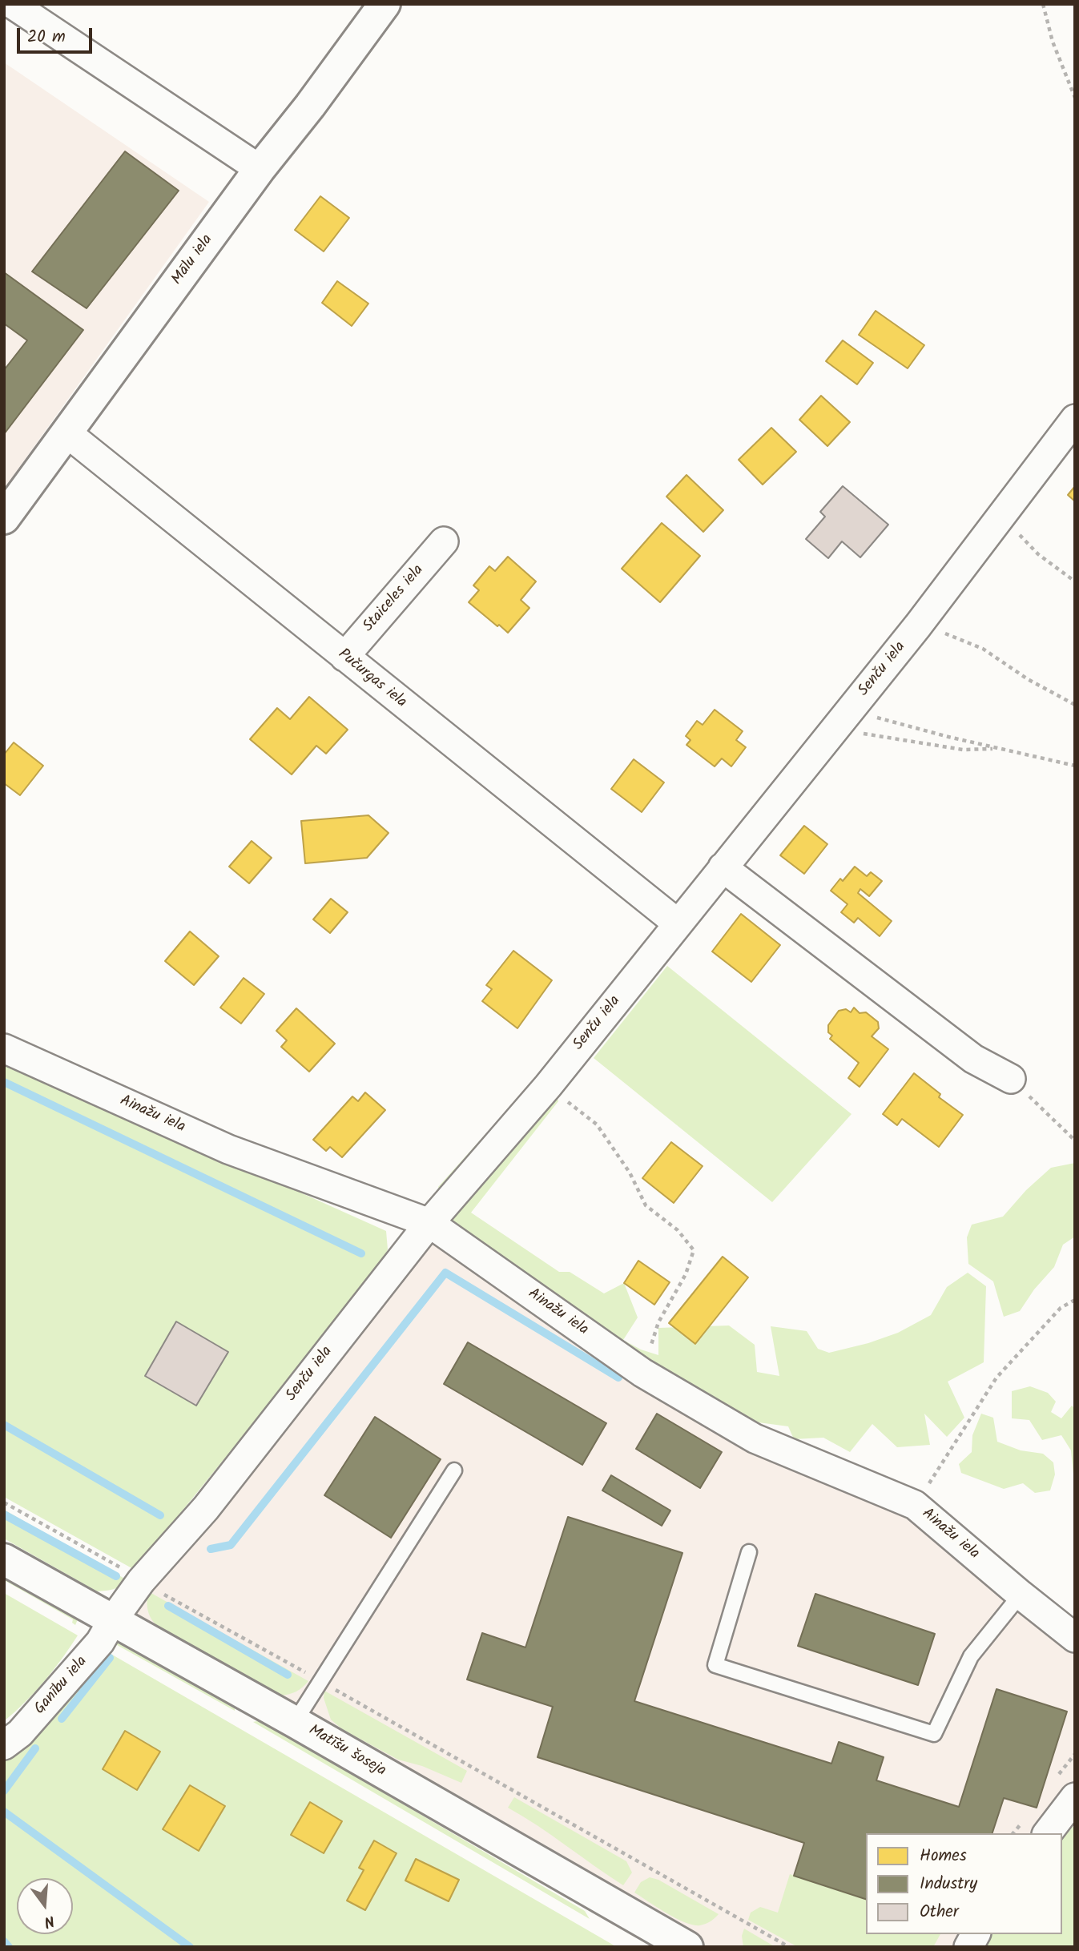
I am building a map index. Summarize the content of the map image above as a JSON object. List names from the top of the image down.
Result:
{
  "streets": {
    "main road": ["Mālu iela", "Matīšu šoseja"],
    "street": [
      "Staiceles iela",
      "Senču iela",
      "Pučurgas iela",
      "Ainažu iela",
      "Ganību iela"
    ]
  },
  "crossings": [
    ["Mālu iela", "Pučurgas iela"],
    ["Staiceles iela", "Pučurgas iela"],
    ["Senču iela", "Pučurgas iela"],
    ["Senču iela", "Ainažu iela"],
    ["Senču iela", "Ganību iela"],
    ["Senču iela", "Matīšu šoseja"],
    ["Ganību iela", "Matīšu šoseja"]
  ],
  "legend": ["Homes", "Industry", "Other"],
  "scale_bar": "20 m",
  "north": "bottom"
}
